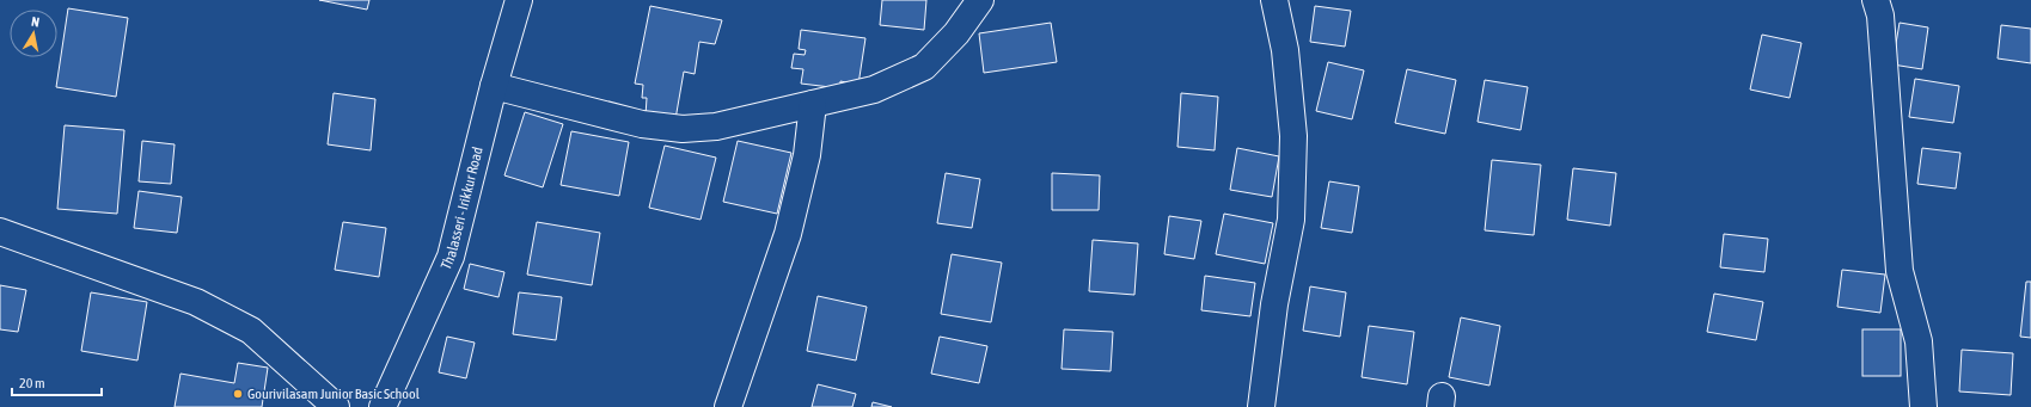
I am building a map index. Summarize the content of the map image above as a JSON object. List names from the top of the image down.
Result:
{
  "streets": {
    "street": ["Thalasseri - Irikkur Road"]
  },
  "places": ["Gourivilasam Junior Basic School"],
  "scale_bar": "20 m",
  "north": "top"
}
